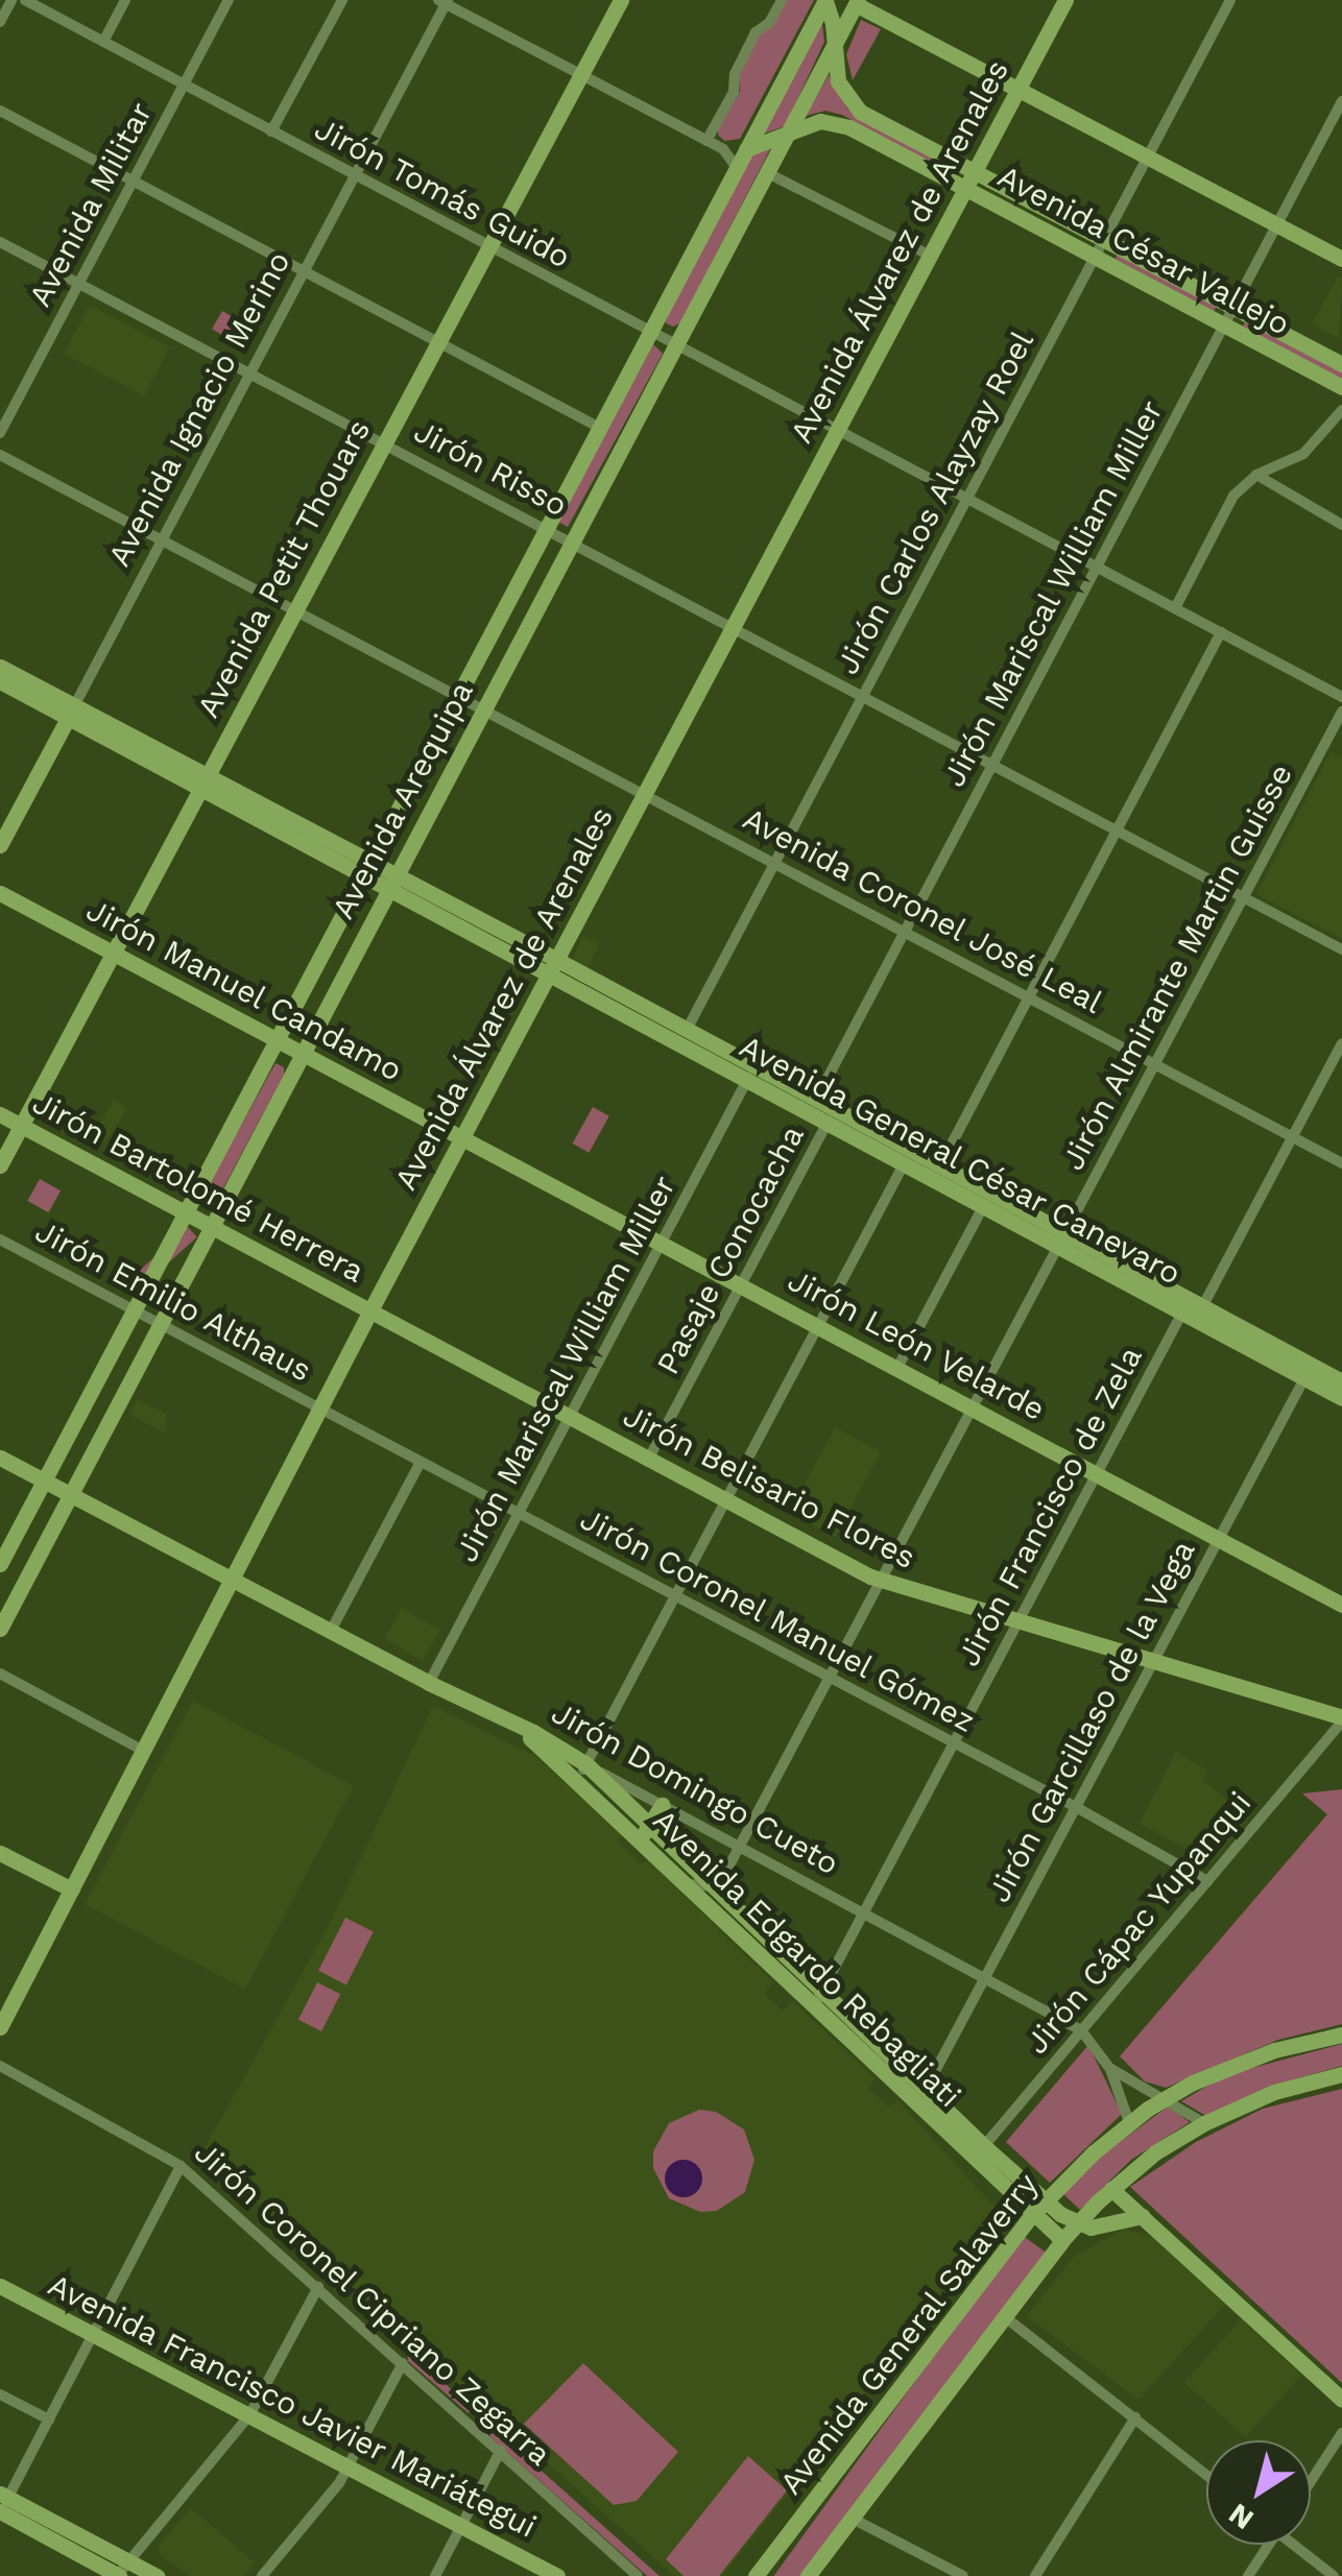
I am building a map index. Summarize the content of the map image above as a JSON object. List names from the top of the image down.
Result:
{
  "streets": {
    "main road": [
      "Avenida César Vallejo",
      "Avenida Álvarez de Arenales",
      "Avenida Ignacio Merino",
      "Avenida Petit Thouars",
      "Avenida Arequipa",
      "Jirón Manuel Candamo",
      "Avenida General César Canevaro",
      "Jirón Bartolomé Herrera",
      "Jirón León Velarde",
      "Jirón Belisario Flores",
      "Jirón Domingo Cueto",
      "Avenida Edgardo Rebagliati",
      "Avenida General Salaverry",
      "Avenida Francisco Javier Mariátegui"
    ],
    "street": [
      "Jirón Tomás Guido",
      "Avenida Militar",
      "Jirón Risso",
      "Jirón Carlos Alayzay Roel",
      "Jirón Mariscal William Miller",
      "Avenida Coronel José Leal",
      "Jirón Almirante Martin Guisse",
      "Pasaje Conocacha",
      "Jirón Emilio Althaus",
      "Jirón Francisco de Zela",
      "Jirón Coronel Manuel Gómez",
      "Jirón Garcillaso de la Vega",
      "Jirón Cápac Yupanqui",
      "Jirón Coronel Cipriano Zegarra"
    ]
  },
  "crossings": [
    ["Jirón Tomás Guido", "Avenida Militar"],
    ["Jirón Tomás Guido", "Avenida Álvarez de Arenales"],
    ["Jirón Tomás Guido", "Avenida Ignacio Merino"],
    ["Jirón Tomás Guido", "Jirón Carlos Alayzay Roel"],
    ["Jirón Tomás Guido", "Avenida Petit Thouars"],
    ["Jirón Tomás Guido", "Jirón Mariscal William Miller"],
    ["Jirón Tomás Guido", "Avenida Arequipa"],
    ["Avenida Militar", "Jirón Risso"],
    ["Avenida César Vallejo", "Avenida Álvarez de Arenales"],
    ["Avenida César Vallejo", "Jirón Carlos Alayzay Roel"],
    ["Avenida César Vallejo", "Jirón Mariscal William Miller"],
    ["Avenida César Vallejo", "Avenida Arequipa"],
    ["Avenida Álvarez de Arenales", "Jirón Risso"],
    ["Avenida Álvarez de Arenales", "Avenida Coronel José Leal"],
    ["Avenida Álvarez de Arenales", "Jirón Manuel Candamo"],
    ["Avenida Álvarez de Arenales", "Avenida General César Canevaro"],
    ["Avenida Álvarez de Arenales", "Jirón Bartolomé Herrera"],
    ["Avenida Álvarez de Arenales", "Jirón Emilio Althaus"],
    ["Avenida Álvarez de Arenales", "Jirón León Velarde"],
    ["Avenida Álvarez de Arenales", "Jirón Belisario Flores"],
    ["Avenida Álvarez de Arenales", "Jirón Coronel Manuel Gómez"],
    ["Avenida Álvarez de Arenales", "Jirón Domingo Cueto"],
    ["Avenida Ignacio Merino", "Jirón Risso"],
    ["Avenida Ignacio Merino", "Avenida Coronel José Leal"],
    ["Jirón Risso", "Jirón Carlos Alayzay Roel"],
    ["Jirón Risso", "Avenida Petit Thouars"],
    ["Jirón Risso", "Jirón Mariscal William Miller"],
    ["Jirón Risso", "Avenida Arequipa"],
    ["Jirón Risso", "Jirón Almirante Martin Guisse"],
    ["Jirón Carlos Alayzay Roel", "Avenida Coronel José Leal"],
    ["Jirón Carlos Alayzay Roel", "Avenida General César Canevaro"],
    ["Avenida Petit Thouars", "Avenida Coronel José Leal"],
    ["Avenida Petit Thouars", "Jirón Manuel Candamo"],
    ["Avenida Petit Thouars", "Jirón Bartolomé Herrera"],
    ["Jirón Mariscal William Miller", "Avenida Coronel José Leal"],
    ["Jirón Mariscal William Miller", "Avenida General César Canevaro"],
    ["Jirón Mariscal William Miller", "Jirón León Velarde"],
    ["Jirón Mariscal William Miller", "Jirón Belisario Flores"],
    ["Jirón Mariscal William Miller", "Jirón Coronel Manuel Gómez"],
    ["Jirón Mariscal William Miller", "Jirón Domingo Cueto"],
    ["Avenida Arequipa", "Avenida Coronel José Leal"],
    ["Avenida Arequipa", "Jirón Manuel Candamo"],
    ["Avenida Arequipa", "Jirón Bartolomé Herrera"],
    ["Avenida Arequipa", "Jirón Emilio Althaus"],
    ["Avenida Arequipa", "Jirón Domingo Cueto"],
    ["Avenida Coronel José Leal", "Jirón Almirante Martin Guisse"],
    ["Jirón Almirante Martin Guisse", "Avenida General César Canevaro"],
    ["Jirón Almirante Martin Guisse", "Jirón León Velarde"],
    ["Jirón Almirante Martin Guisse", "Jirón Belisario Flores"],
    ["Jirón Almirante Martin Guisse", "Jirón Coronel Manuel Gómez"],
    ["Jirón Almirante Martin Guisse", "Jirón Domingo Cueto"],
    ["Jirón Almirante Martin Guisse", "Avenida Edgardo Rebagliati"],
    ["Jirón Manuel Candamo", "Jirón León Velarde"],
    ["Avenida General César Canevaro", "Pasaje Conocacha"],
    ["Avenida General César Canevaro", "Jirón Francisco de Zela"],
    ["Avenida General César Canevaro", "Jirón Garcillaso de la Vega"],
    ["Jirón Bartolomé Herrera", "Jirón Belisario Flores"],
    ["Pasaje Conocacha", "Jirón León Velarde"],
    ["Pasaje Conocacha", "Jirón Belisario Flores"],
    ["Jirón Emilio Althaus", "Jirón Coronel Manuel Gómez"],
    ["Jirón León Velarde", "Jirón Francisco de Zela"],
    ["Jirón León Velarde", "Jirón Garcillaso de la Vega"],
    ["Jirón Belisario Flores", "Jirón Francisco de Zela"],
    ["Jirón Belisario Flores", "Jirón Garcillaso de la Vega"],
    ["Jirón Belisario Flores", "Jirón Cápac Yupanqui"],
    ["Jirón Francisco de Zela", "Jirón Coronel Manuel Gómez"],
    ["Jirón Francisco de Zela", "Jirón Domingo Cueto"],
    ["Jirón Francisco de Zela", "Avenida Edgardo Rebagliati"],
    ["Jirón Coronel Manuel Gómez", "Jirón Garcillaso de la Vega"],
    ["Jirón Coronel Manuel Gómez", "Jirón Cápac Yupanqui"],
    ["Jirón Garcillaso de la Vega", "Jirón Domingo Cueto"],
    ["Jirón Garcillaso de la Vega", "Avenida Edgardo Rebagliati"],
    ["Jirón Domingo Cueto", "Jirón Cápac Yupanqui"],
    ["Jirón Domingo Cueto", "Avenida Edgardo Rebagliati"],
    ["Jirón Domingo Cueto", "Avenida General Salaverry"],
    ["Jirón Cápac Yupanqui", "Avenida Edgardo Rebagliati"],
    ["Avenida Edgardo Rebagliati", "Avenida General Salaverry"]
  ],
  "north": "bottom left"
}
